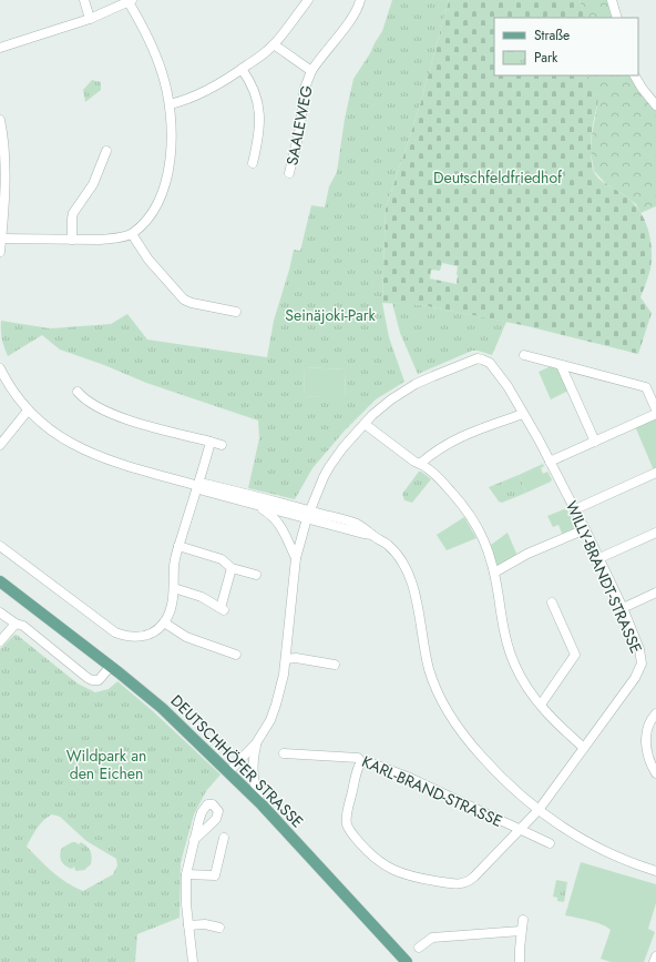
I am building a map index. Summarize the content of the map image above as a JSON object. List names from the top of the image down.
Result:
{
  "streets": {
    "main road": ["DEUTSCHHÖFER STRASSE"],
    "street": ["SAALEWEG", "WILLY-BRANDT-STRASSE", "KARL-BRAND-STRASSE"]
  },
  "crossings": [
    ["WILLY-BRANDT-STRASSE", "KARL-BRAND-STRASSE"]
  ],
  "parks": ["Deutschfeldfriedhof", "Seinäjoki-Park", "Wildpark an den Eichen"],
  "legend": ["Straße", "Park"]
}
